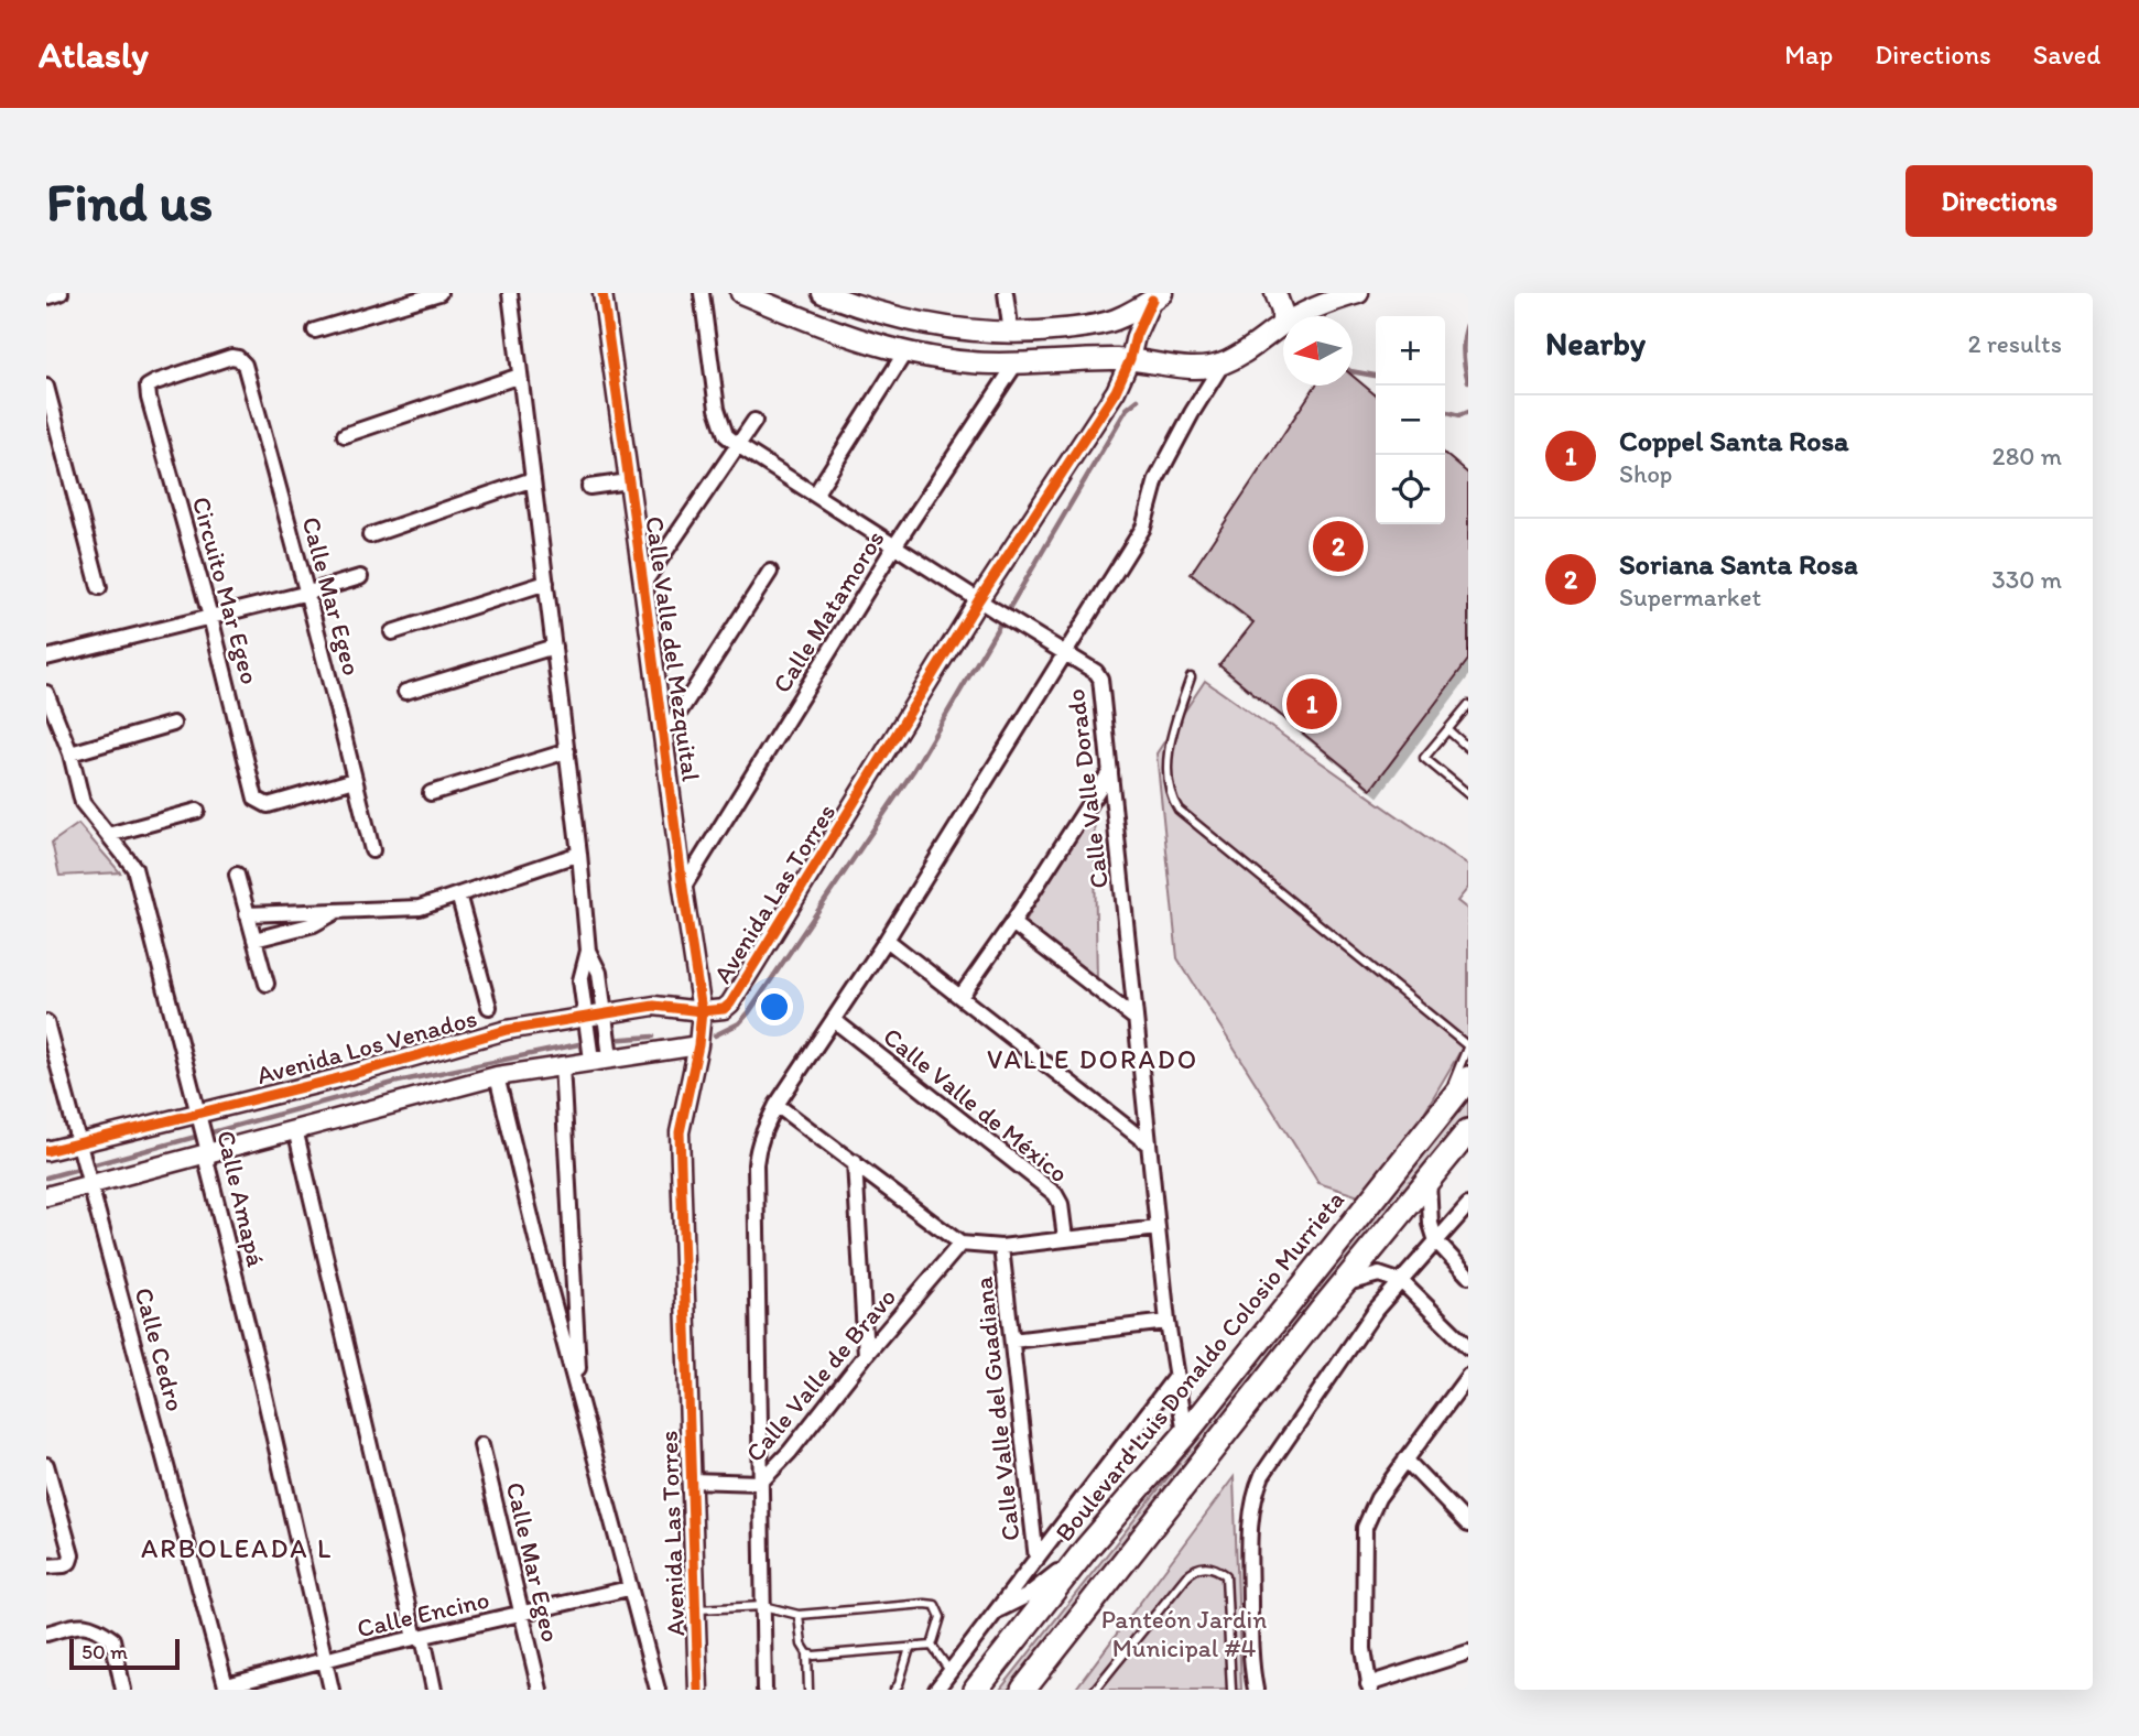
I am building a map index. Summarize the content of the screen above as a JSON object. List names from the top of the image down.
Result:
{
  "streets": {
    "highway": ["Boulevard Luis Donaldo Colosio Murrieta"],
    "street": [
      "Circuito Mar Egeo",
      "Calle Mar Egeo",
      "Calle Matamoros",
      "Calle Valle del Mezquital",
      "Calle Valle Dorado",
      "Avenida Las Torres",
      "Avenida Los Venados",
      "Calle Valle de México",
      "Calle Amapá",
      "Calle Cedro",
      "Calle Valle de Bravo",
      "Calle Valle del Guadiana",
      "Calle Encino"
    ]
  },
  "crossings": [
    ["Circuito Mar Egeo", "Calle Mar Egeo"],
    ["Calle Mar Egeo", "Calle Encino"],
    ["Calle Matamoros", "Calle Valle del Mezquital"],
    ["Calle Matamoros", "Calle Valle Dorado"],
    ["Calle Valle del Mezquital", "Avenida Las Torres"],
    ["Calle Valle del Mezquital", "Avenida Los Venados"],
    ["Calle Valle Dorado", "Avenida Las Torres"],
    ["Calle Valle Dorado", "Boulevard Luis Donaldo Colosio Murrieta"],
    ["Avenida Las Torres", "Avenida Los Venados"],
    ["Avenida Las Torres", "Calle Valle de Bravo"],
    ["Avenida Los Venados", "Calle Amapá"],
    ["Avenida Los Venados", "Calle Cedro"],
    ["Calle Amapá", "Calle Encino"],
    ["Calle Cedro", "Calle Encino"],
    ["Calle Valle de Bravo", "Calle Valle del Guadiana"]
  ],
  "districts": ["VALLE DORADO", "ARBOLEADA L"],
  "parks": ["Panteón Jardin Municipal #4"],
  "scale_bar": "50 m",
  "north": "left",
  "page": {
    "header": "Atlasly",
    "nav": ["Map", "Directions", "Saved"],
    "buttons": "Directions",
    "title": "Find us",
    "heading": ["Nearby", "2 results"],
    "map_buttons": ["+", "−"],
    "list": [
      {
        "mark": "1",
        "name": "Coppel Santa Rosa",
        "note": "Shop",
        "value": "280 m"
      },
      {
        "mark": "2",
        "name": "Soriana Santa Rosa",
        "note": "Supermarket",
        "value": "330 m"
      }
    ],
    "pins": ["2", "1"],
    "scale": "50 m"
  }
}
